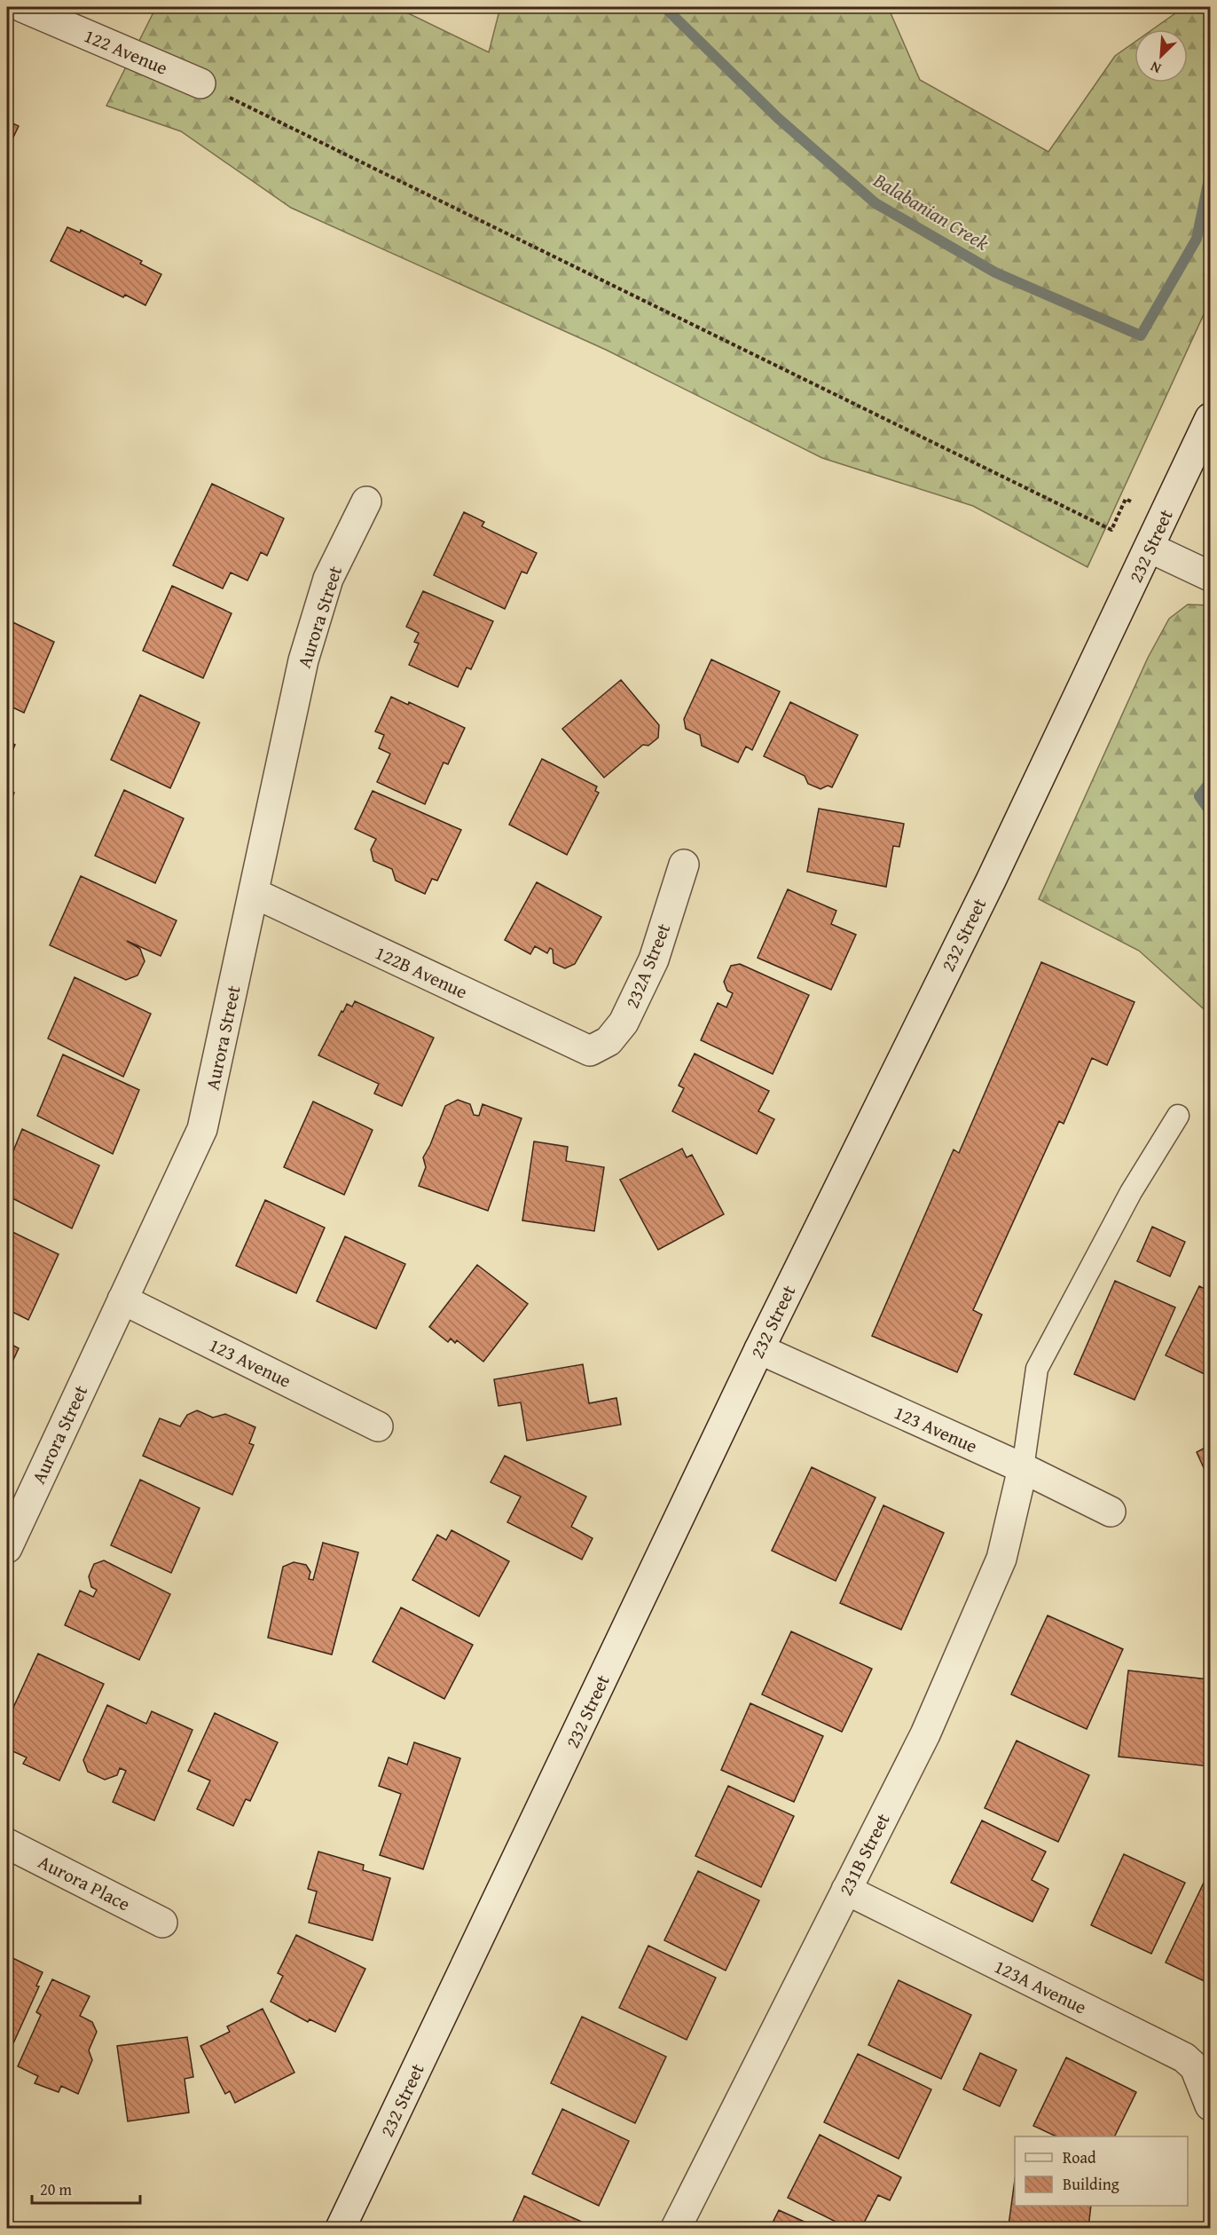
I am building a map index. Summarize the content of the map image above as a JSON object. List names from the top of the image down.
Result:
{
  "streets": {
    "street": [
      "122 Avenue",
      "232 Street",
      "Aurora Street",
      "232A Street",
      "122B Avenue",
      "123 Avenue",
      "231B Street",
      "Aurora Place",
      "123A Avenue"
    ]
  },
  "crossings": [
    ["232 Street", "123 Avenue"],
    ["Aurora Street", "122B Avenue"],
    ["Aurora Street", "123 Avenue"],
    ["232A Street", "122B Avenue"],
    ["123 Avenue", "231B Street"],
    ["231B Street", "123A Avenue"]
  ],
  "water": ["Balabanian Creek"],
  "legend": ["Road", "Building"],
  "scale_bar": "20 m",
  "north": "bottom left"
}
